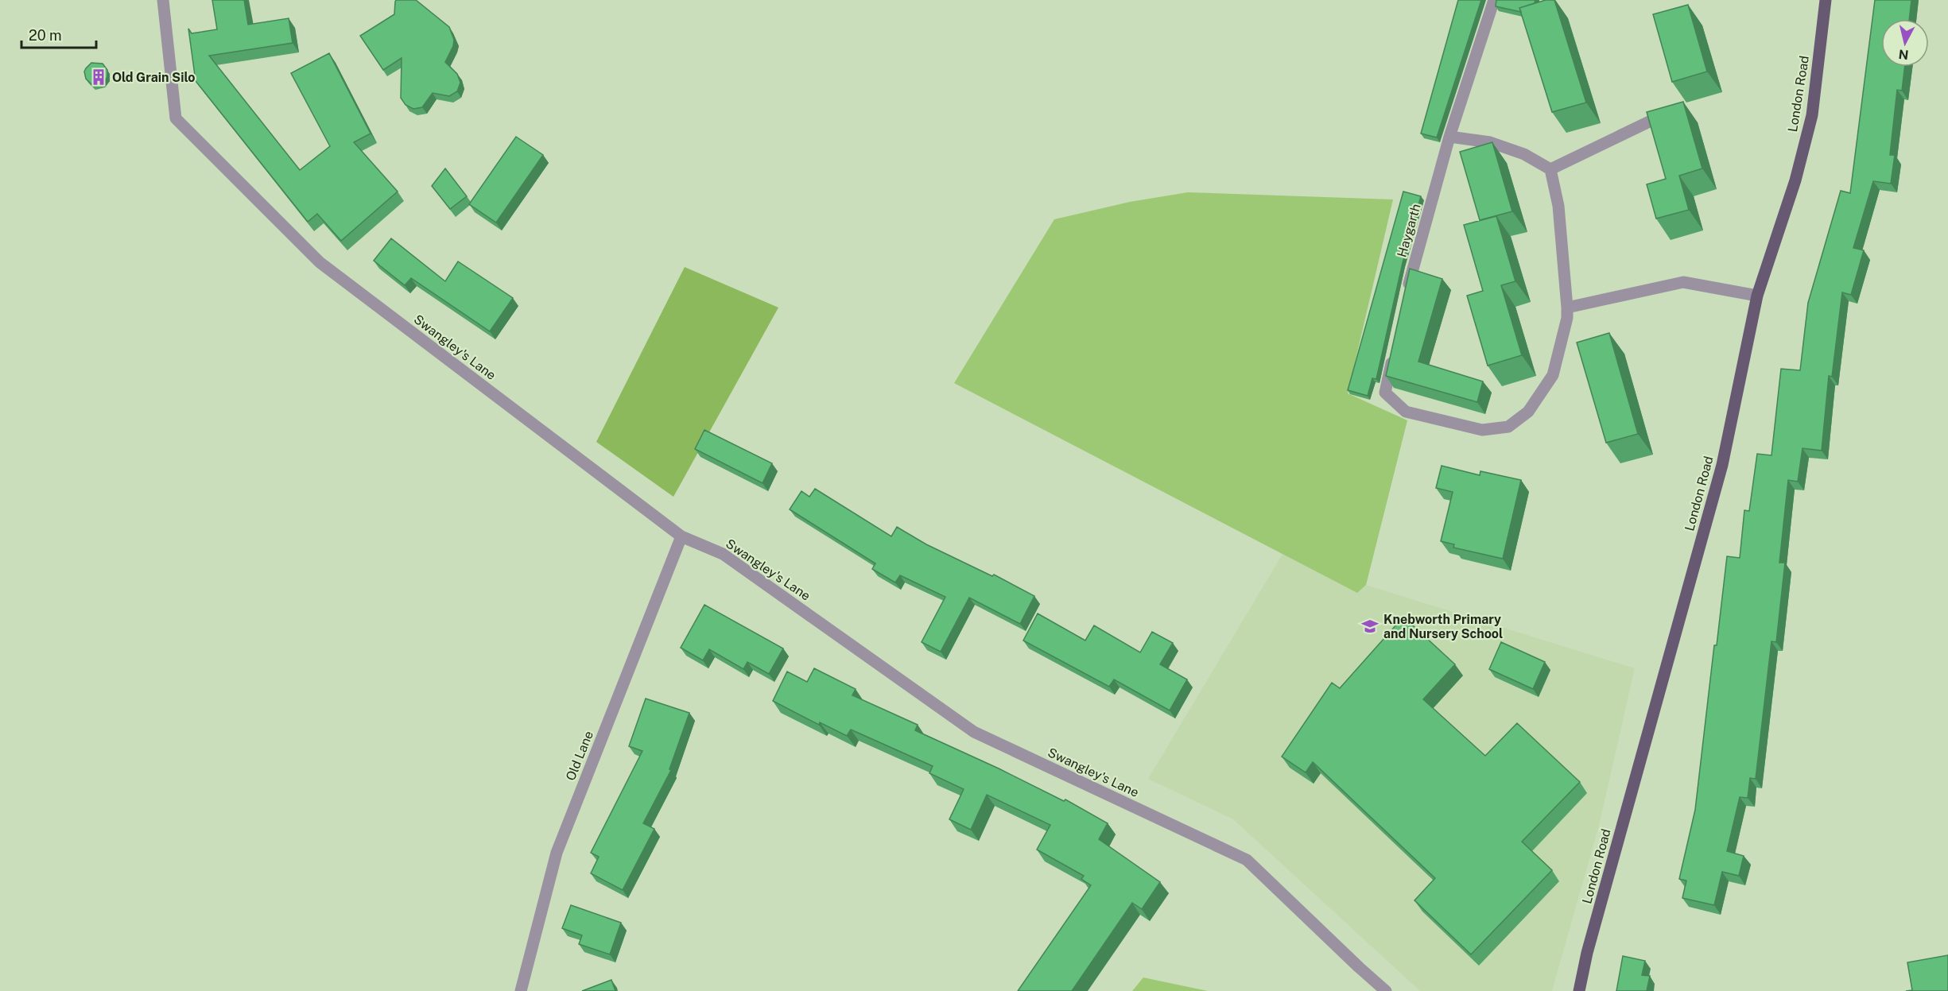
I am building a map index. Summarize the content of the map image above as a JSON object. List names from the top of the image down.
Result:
{
  "streets": {
    "main road": ["London Road"],
    "street": ["Haygarth", "Swangley's Lane", "Old Lane"]
  },
  "crossings": [
    ["Swangley's Lane", "Old Lane"]
  ],
  "places": {
    "building": ["Old Grain Silo"],
    "school or university": ["Knebworth Primary and Nursery School"]
  },
  "scale_bar": "20 m",
  "north": "bottom"
}
